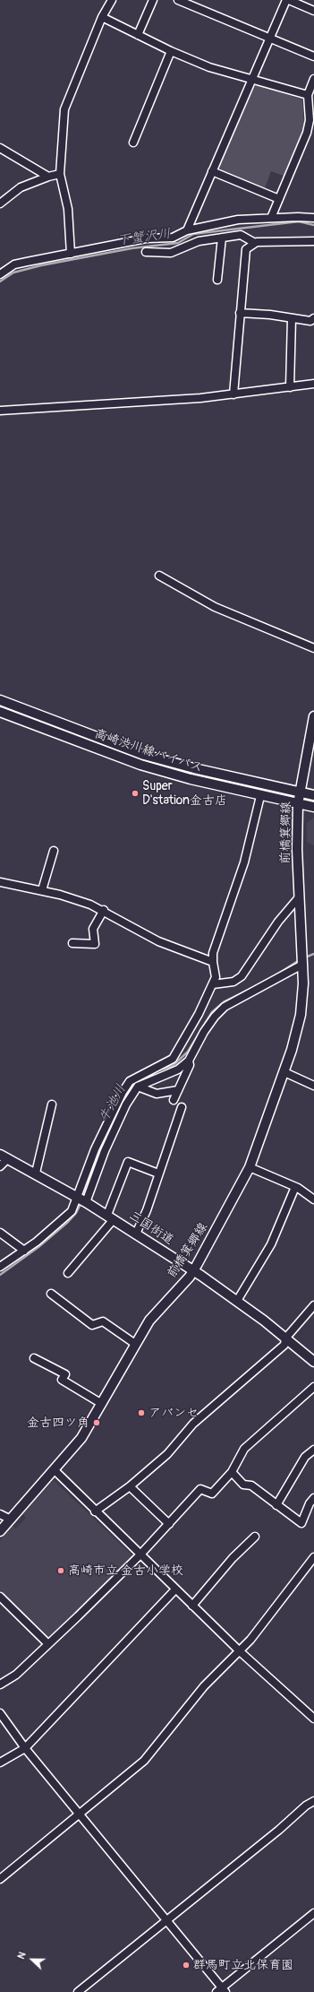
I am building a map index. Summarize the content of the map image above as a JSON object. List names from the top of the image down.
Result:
{
  "streets": {
    "main road": ["高崎渋川線バイパス", "前橋箕郷線", "三国街道"]
  },
  "crossings": [
    ["高崎渋川線バイパス", "前橋箕郷線"],
    ["前橋箕郷線", "三国街道"]
  ],
  "water": ["下蟹沢川", "牛池川"],
  "places": [
    "Super D'station金古店",
    "アバンセ",
    "金古四ツ角",
    "高崎市立 金古小学校",
    "群馬町立北保育園"
  ],
  "north": "left"
}
